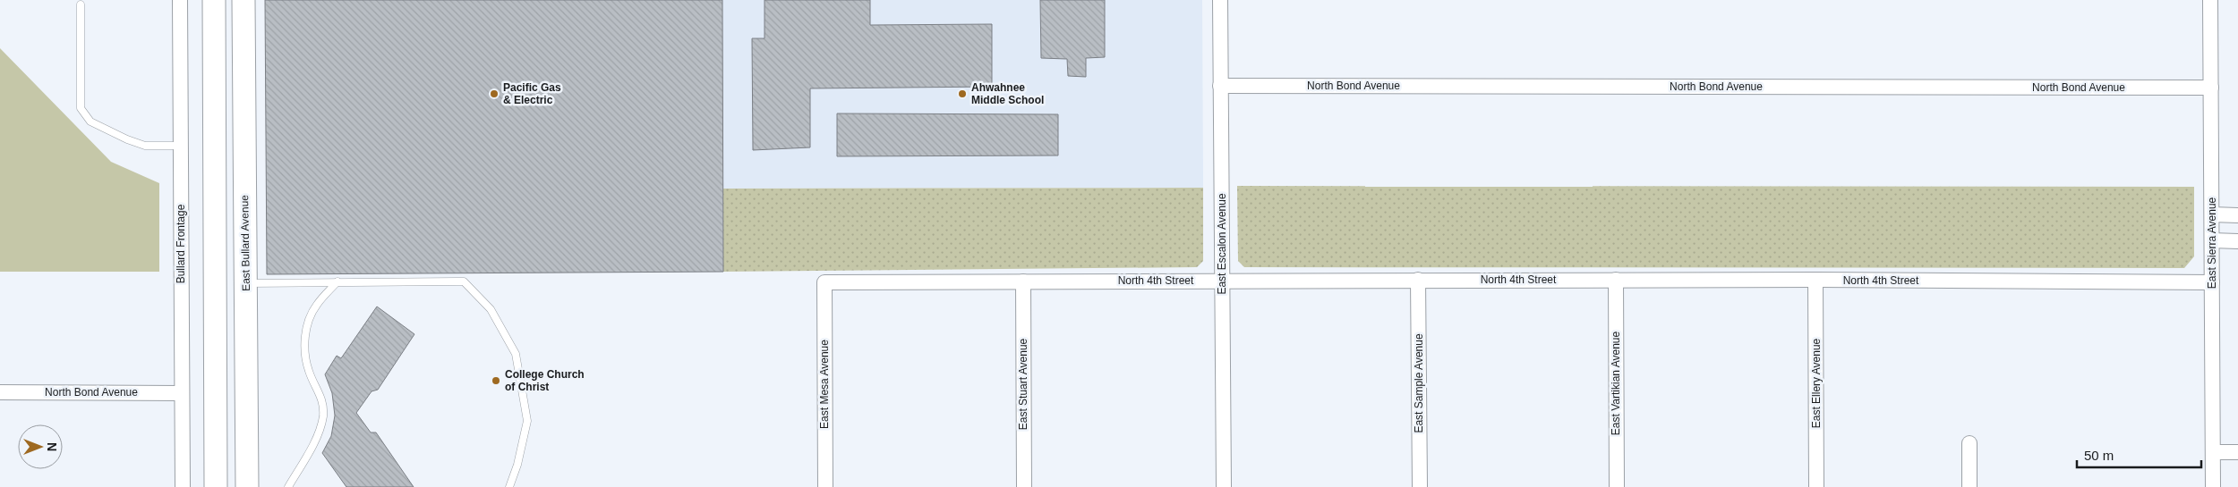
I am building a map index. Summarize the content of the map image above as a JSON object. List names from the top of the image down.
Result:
{
  "streets": {
    "main road": ["East Bullard Avenue"],
    "street": [
      "North Bond Avenue",
      "East Sierra Avenue",
      "Bullard Frontage",
      "East Escalon Avenue",
      "North 4th Street",
      "East Sample Avenue",
      "East Vartikian Avenue",
      "East Ellery Avenue",
      "East Mesa Avenue",
      "East Stuart Avenue"
    ]
  },
  "crossings": [
    ["North Bond Avenue", "East Sierra Avenue"],
    ["North Bond Avenue", "Bullard Frontage"],
    ["North Bond Avenue", "East Escalon Avenue"],
    ["East Sierra Avenue", "North 4th Street"],
    ["East Escalon Avenue", "North 4th Street"],
    ["North 4th Street", "East Sample Avenue"],
    ["North 4th Street", "East Vartikian Avenue"],
    ["North 4th Street", "East Ellery Avenue"],
    ["North 4th Street", "East Mesa Avenue"],
    ["North 4th Street", "East Stuart Avenue"]
  ],
  "places": ["Pacific Gas & Electric", "Ahwahnee Middle School", "College Church of Christ"],
  "scale_bar": "50 m",
  "north": "right"
}
